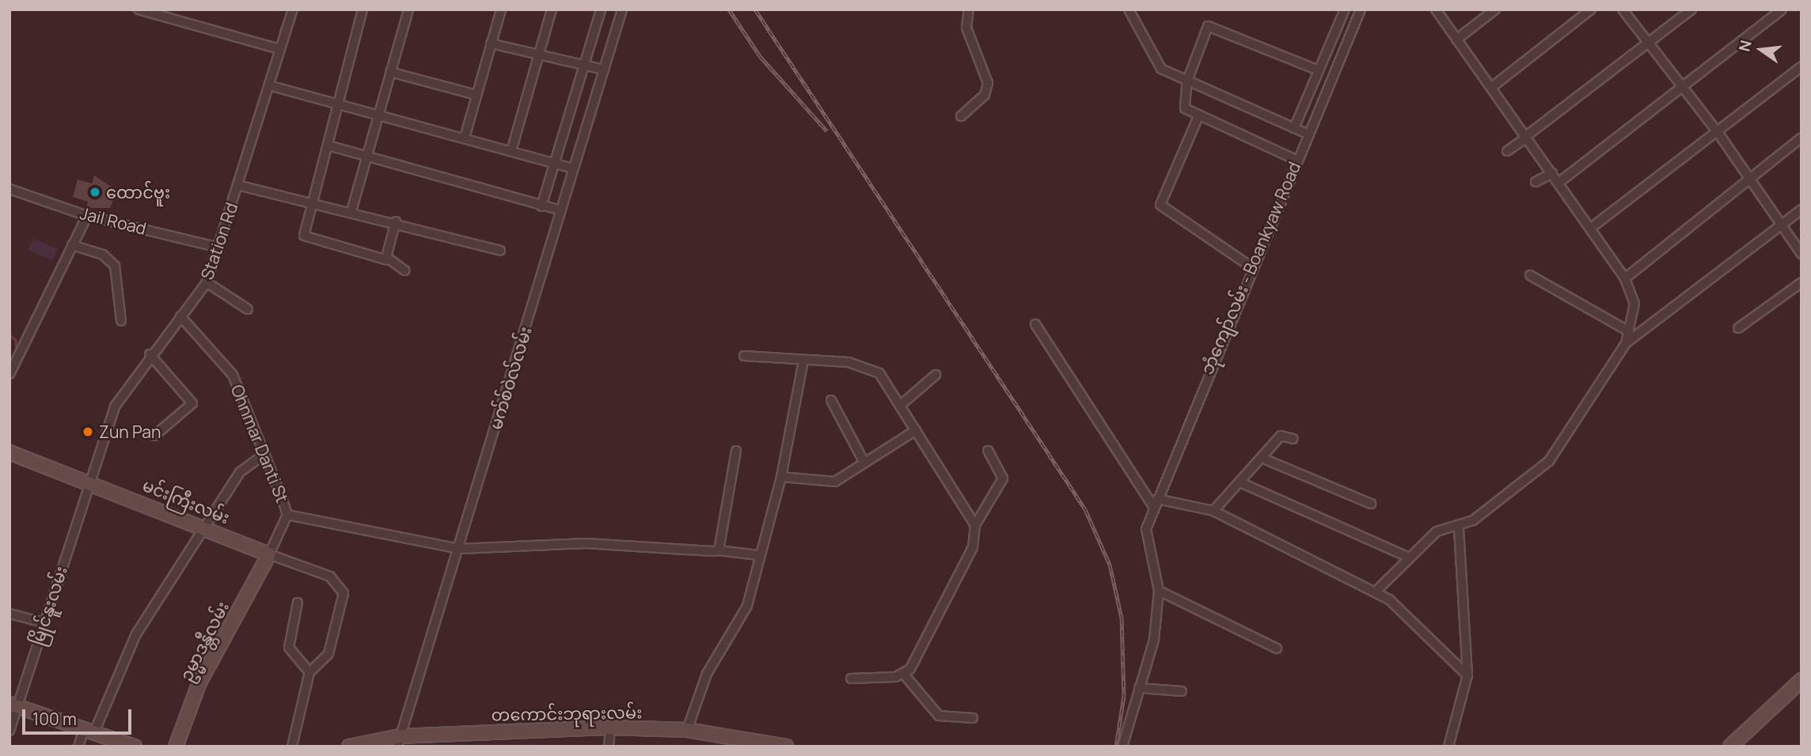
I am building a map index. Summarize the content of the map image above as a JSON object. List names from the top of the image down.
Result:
{
  "streets": {
    "main road": ["မင်းကြီးလမ်း", "ဥမ္မာဒန္တီလမ်း", "တကောင်းဘုရားလမ်း"],
    "street": [
      "Jail Road",
      "Station Rd",
      "ဘုံကျော်လမ်း - Boankyaw Road",
      "မက်စ်ဝဲလ်လမ်း",
      "Ohnmar Danti St",
      "မြိုင်နူးလမ်း"
    ]
  },
  "crossings": [
    ["Jail Road", "Station Rd"],
    ["Station Rd", "Ohnmar Danti St"],
    ["Station Rd", "မင်းကြီးလမ်း"],
    ["Station Rd", "မြိုင်နူးလမ်း"],
    ["မက်စ်ဝဲလ်လမ်း", "တကောင်းဘုရားလမ်း"],
    ["Ohnmar Danti St", "မင်းကြီးလမ်း"],
    ["Ohnmar Danti St", "ဥမ္မာဒန္တီလမ်း"],
    ["မင်းကြီးလမ်း", "မြိုင်နူးလမ်း"],
    ["မင်းကြီးလမ်း", "ဥမ္မာဒန္တီလမ်း"]
  ],
  "places": ["ထောင်ဗူး", "Zun Pan"],
  "scale_bar": "100 m",
  "north": "left"
}
